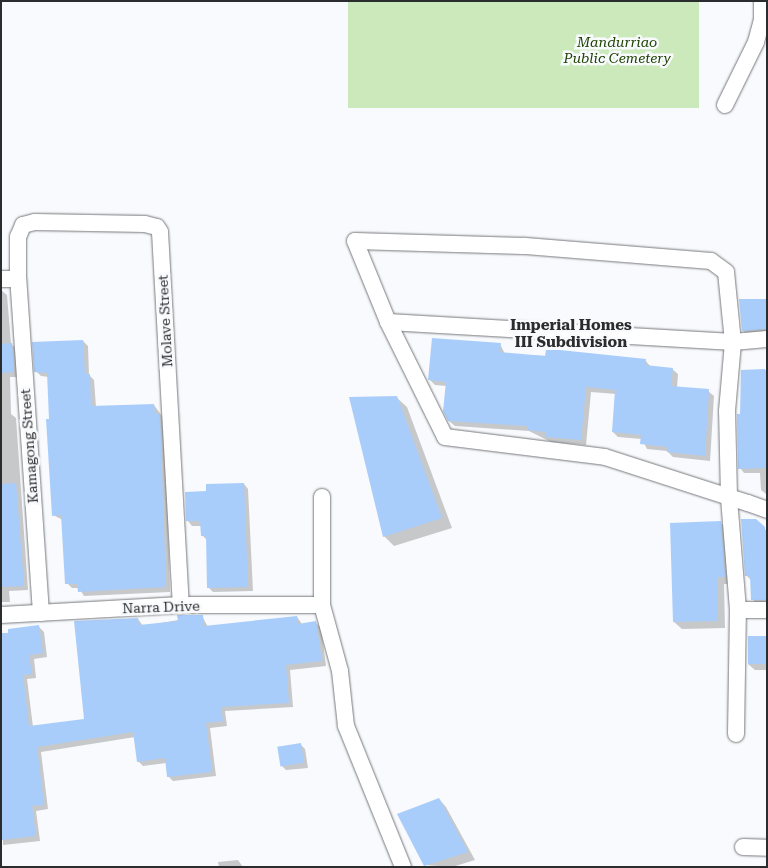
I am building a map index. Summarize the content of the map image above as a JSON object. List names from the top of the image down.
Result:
{
  "streets": {
    "street": ["Molave Street", "Kamagong Street", "Narra Drive"]
  },
  "crossings": [
    ["Molave Street", "Kamagong Street"],
    ["Molave Street", "Narra Drive"],
    ["Kamagong Street", "Narra Drive"]
  ],
  "districts": ["Imperial Homes III Subdivision"],
  "parks": ["Mandurriao Public Cemetery"]
}
